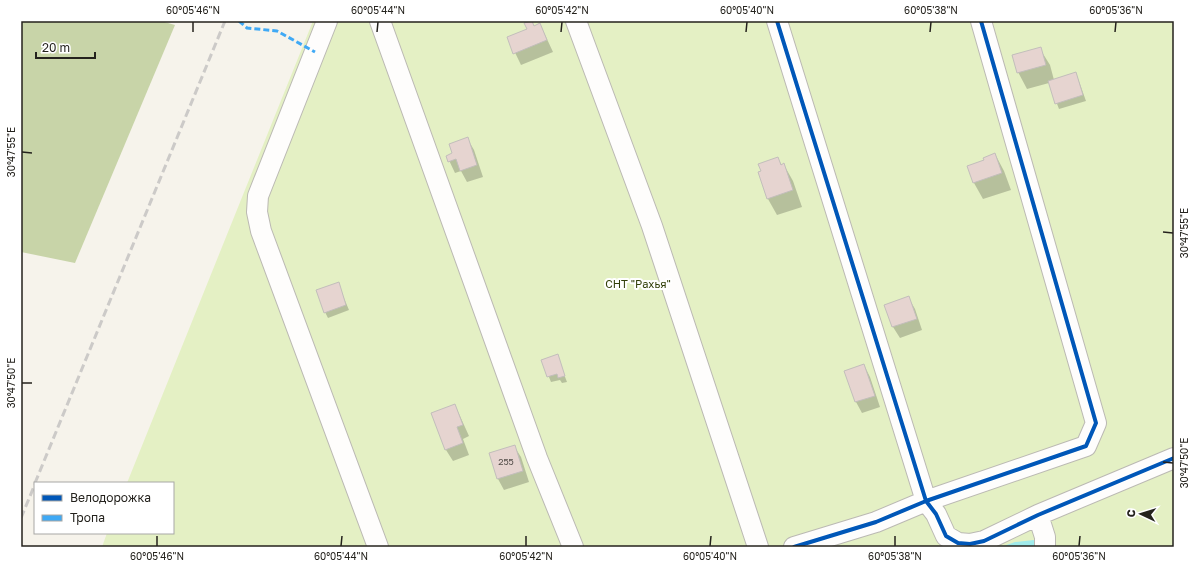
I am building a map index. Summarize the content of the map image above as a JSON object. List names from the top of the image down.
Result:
{
  "parks": ["СНТ \"Рахья\""],
  "house_numbers": ["255"],
  "legend": ["Велодорожка", "Тропа"],
  "scale_bar": "20 m",
  "north": "left",
  "coordinates": [
    "60°05'46\"N",
    "60°05'44\"N",
    "60°05'42\"N",
    "60°05'40\"N",
    "60°05'38\"N",
    "60°05'36\"N",
    "30°47'55\"E",
    "30°47'50\"E"
  ]
}
